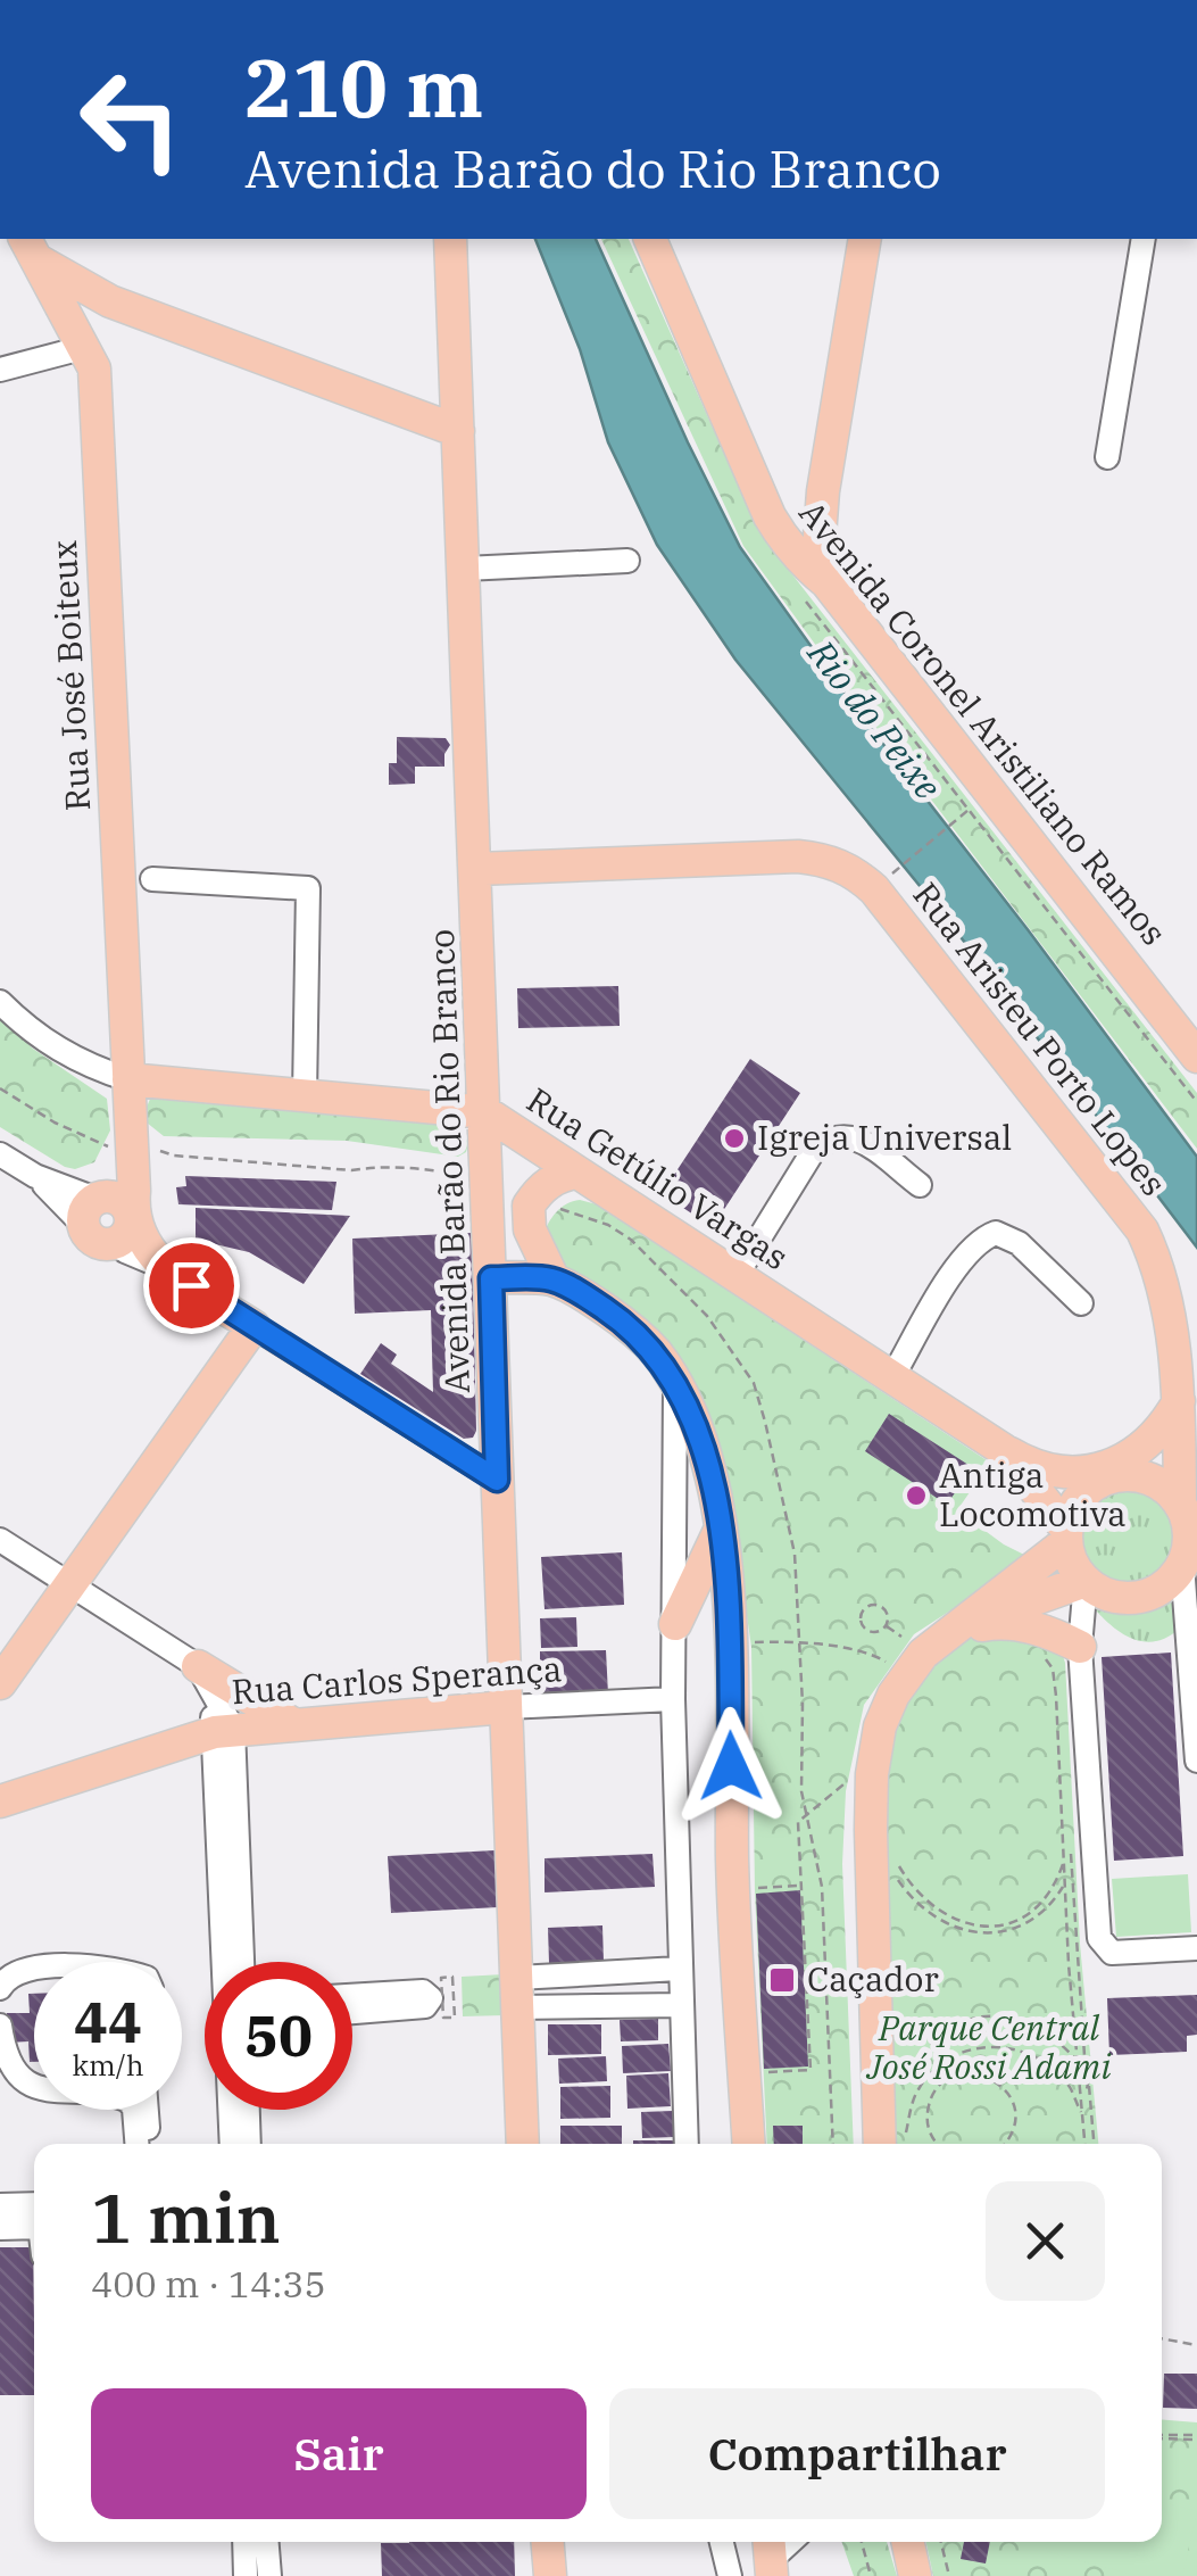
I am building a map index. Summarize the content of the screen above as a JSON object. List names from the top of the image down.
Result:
{
  "streets": {
    "main road": [
      "Rua José Boiteux",
      "Avenida Coronel Aristiliano Ramos",
      "Rua Aristeu Porto Lopes",
      "Avenida Barão do Rio Branco",
      "Rua Getúlio Vargas",
      "Rua Carlos Sperança"
    ]
  },
  "crossings": [
    ["Rua José Boiteux", "Rua Getúlio Vargas"],
    ["Rua Aristeu Porto Lopes", "Rua Getúlio Vargas"],
    ["Avenida Barão do Rio Branco", "Rua Getúlio Vargas"],
    ["Avenida Barão do Rio Branco", "Rua Carlos Sperança"]
  ],
  "water": ["Rio do Peixe"],
  "parks": ["Parque Central José Rossi Adami"],
  "places": {
    "other": ["Igreja Universal", "Antiga Locomotiva"],
    "transit": ["Caçador"]
  },
  "page": {
    "turn": ["210 m", "Avenida Barão do Rio Branco"],
    "speed": "44 km/h",
    "limit": "50",
    "heading": ["1 min", "400 m · 14:35"],
    "buttons": ["Sair", "Compartilhar"]
  }
}
